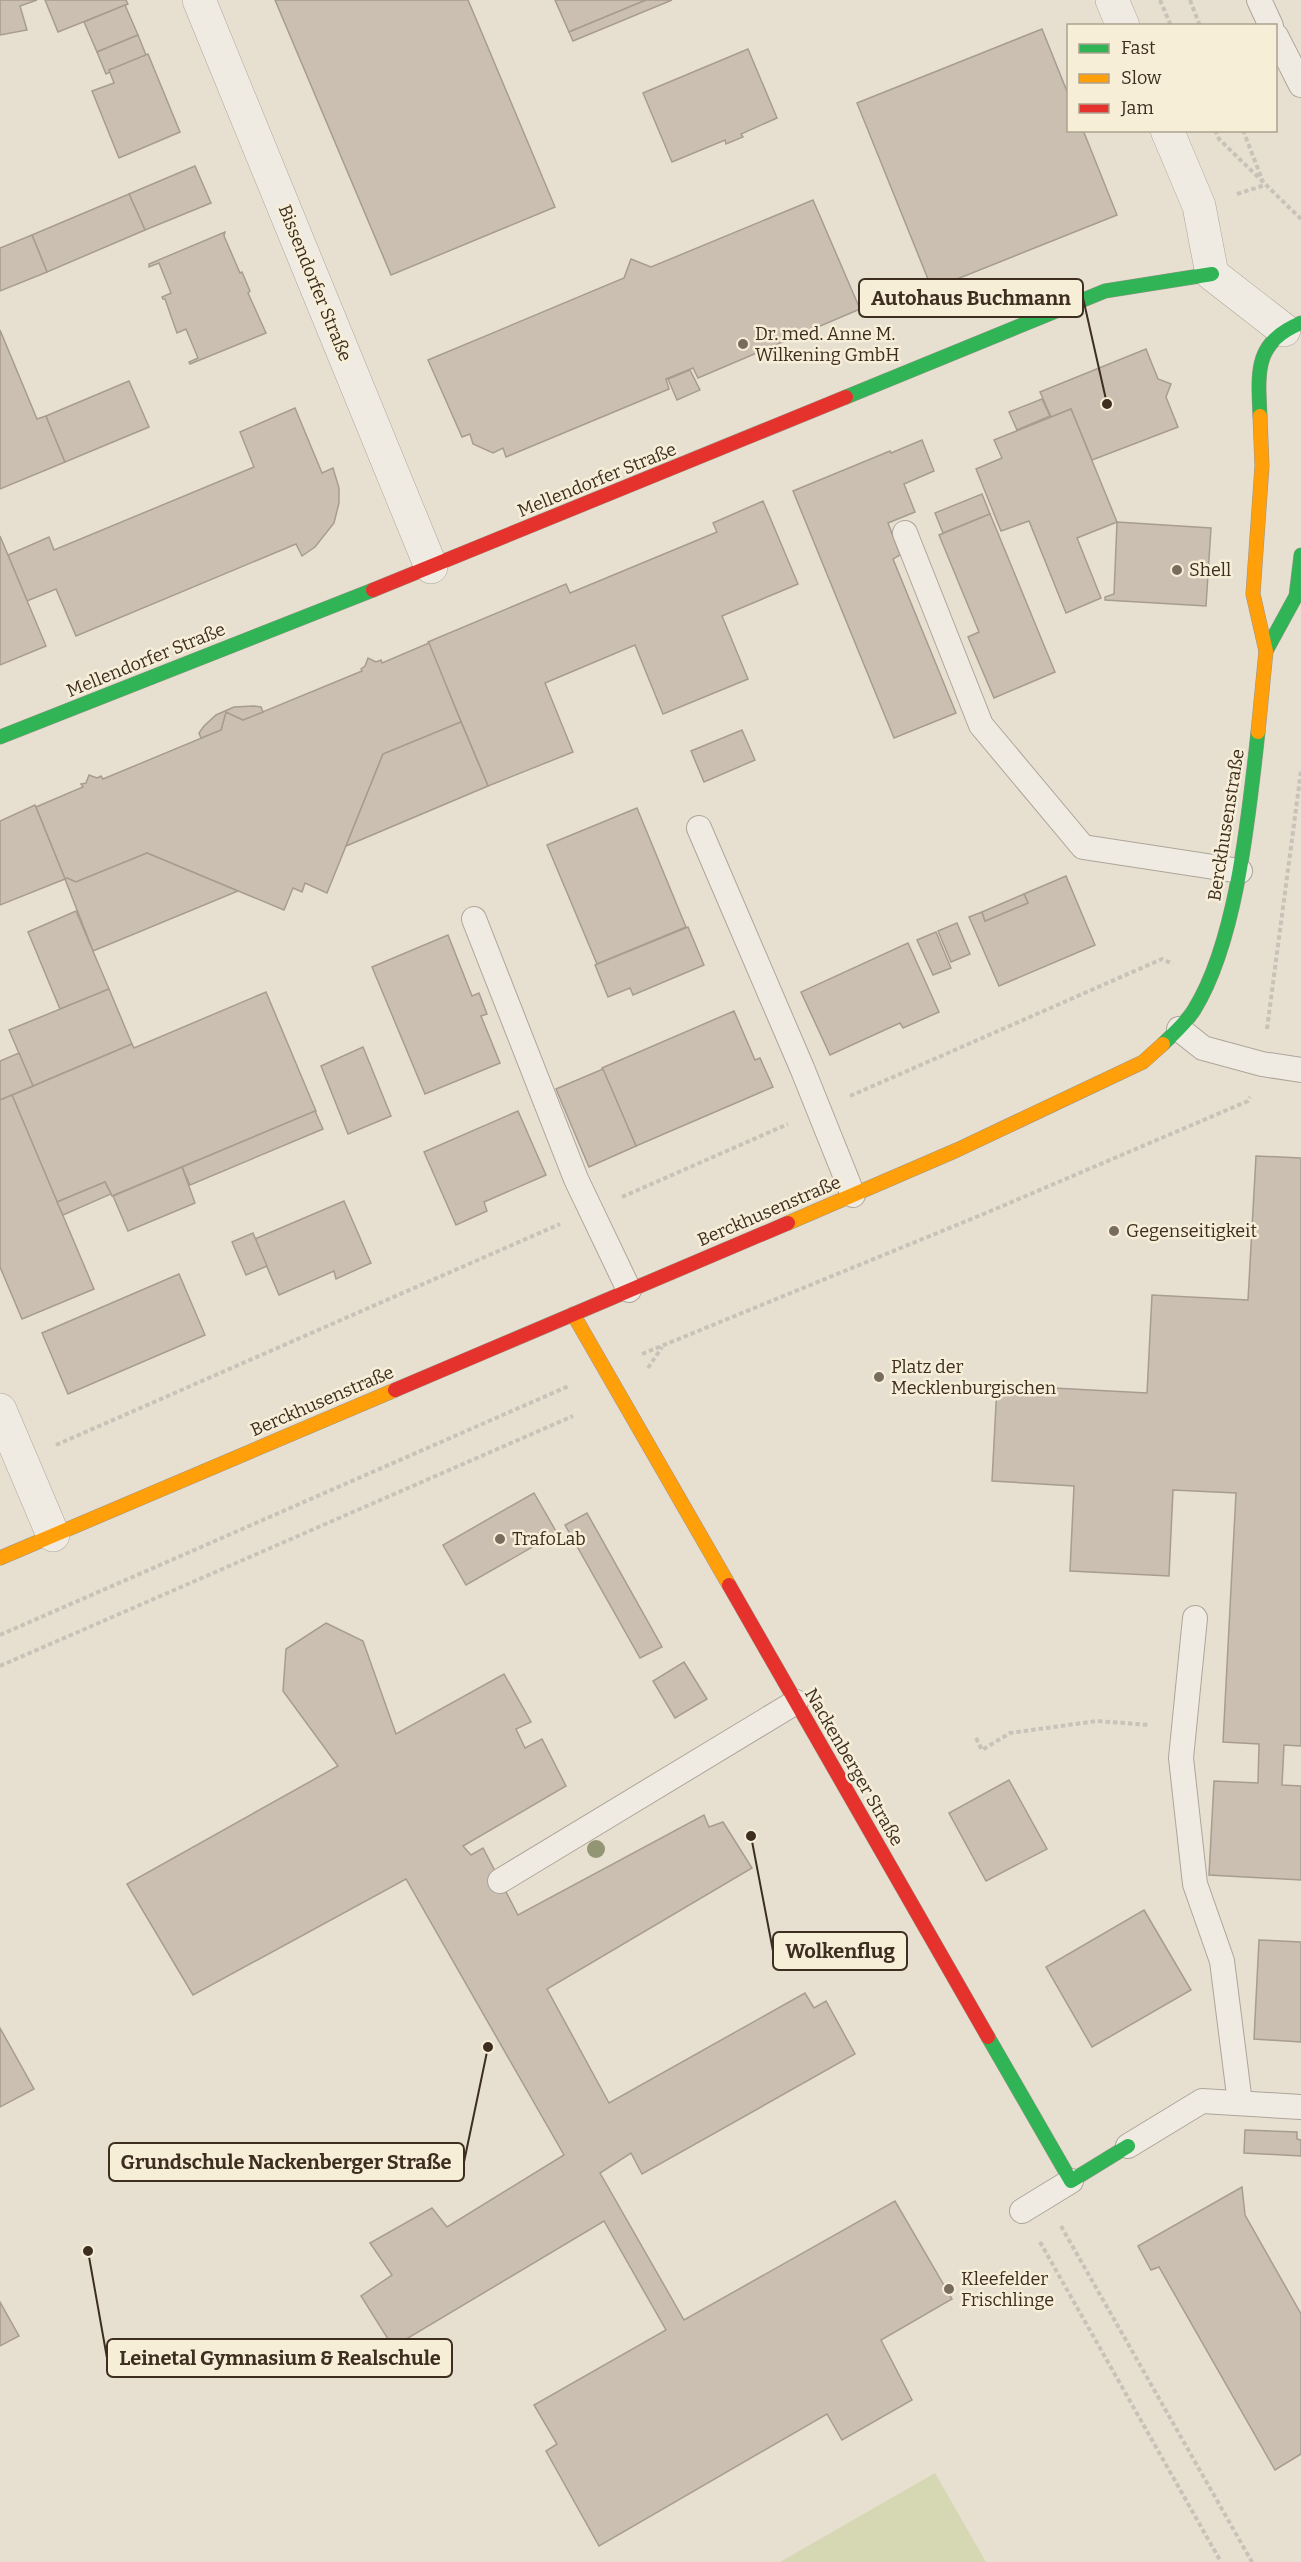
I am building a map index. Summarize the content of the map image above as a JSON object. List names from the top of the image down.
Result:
{
  "streets": {
    "street": [
      "Bissendorfer Straße",
      "Mellendorfer Straße",
      "Berckhusenstraße",
      "Nackenberger Straße"
    ]
  },
  "crossings": [
    ["Bissendorfer Straße", "Mellendorfer Straße"],
    ["Berckhusenstraße", "Nackenberger Straße"]
  ],
  "places": [
    "Dr. med. Anne M. Wilkening GmbH",
    "Autohaus Buchmann",
    "Shell",
    "Gegenseitigkeit",
    "Platz der Mecklenburgischen",
    "TrafoLab",
    "Wolkenflug",
    "Grundschule Nackenberger Straße",
    "Leinetal Gymnasium & Realschule",
    "Kleefelder Frischlinge"
  ],
  "legend": ["Fast", "Slow", "Jam"]
}
